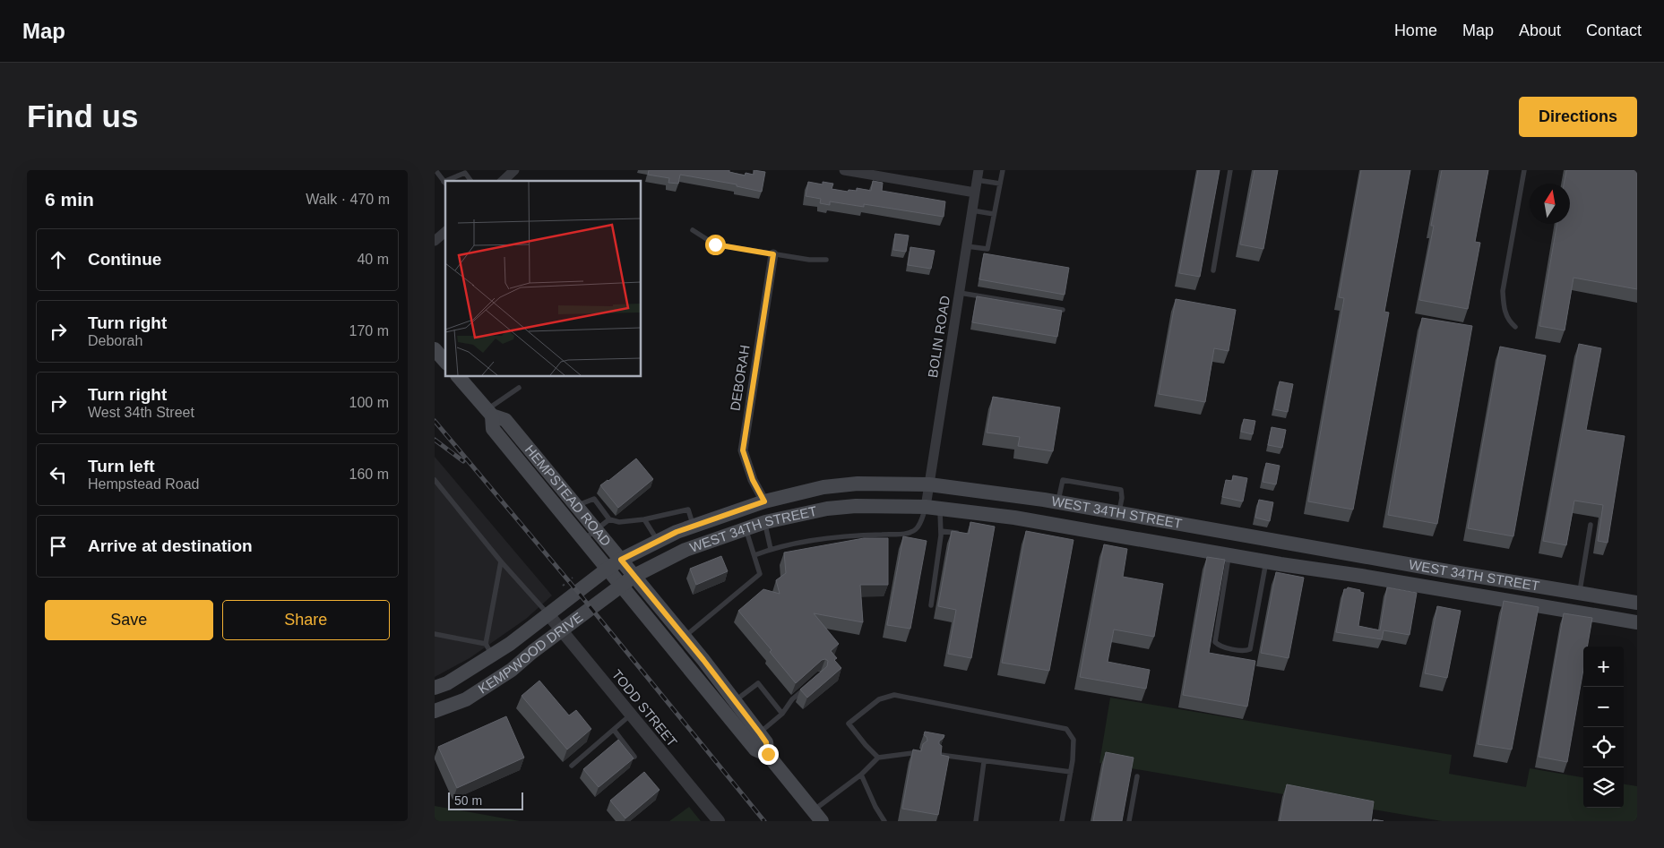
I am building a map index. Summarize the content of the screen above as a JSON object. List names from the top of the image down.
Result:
{
  "streets": {
    "main road": ["HEMPSTEAD ROAD", "WEST 34TH STREET", "KEMPWOOD DRIVE"],
    "street": ["BOLIN ROAD", "DEBORAH", "TODD STREET"]
  },
  "crossings": [
    ["BOLIN ROAD", "WEST 34TH STREET"],
    ["DEBORAH", "WEST 34TH STREET"],
    ["HEMPSTEAD ROAD", "WEST 34TH STREET"],
    ["HEMPSTEAD ROAD", "KEMPWOOD DRIVE"],
    ["WEST 34TH STREET", "KEMPWOOD DRIVE"],
    ["KEMPWOOD DRIVE", "TODD STREET"]
  ],
  "scale_bar": "50 m",
  "north": "top",
  "page": {
    "header": "Map",
    "nav": [
      "Home",
      "Map",
      "About",
      "Contact"
    ],
    "buttons": [
      "Directions",
      ["Save", "Share"]
    ],
    "title": "Find us",
    "heading": ["6 min", "Walk · 470 m"],
    "list": [
      ["Continue", "40 m"],
      ["Turn right", "Deborah", "170 m"],
      ["Turn right", "West 34th Street", "100 m"],
      ["Turn left", "Hempstead Road", "160 m"],
      "Arrive at destination"
    ],
    "map_buttons": ["+", "−"],
    "scale": "50 m"
  }
}
